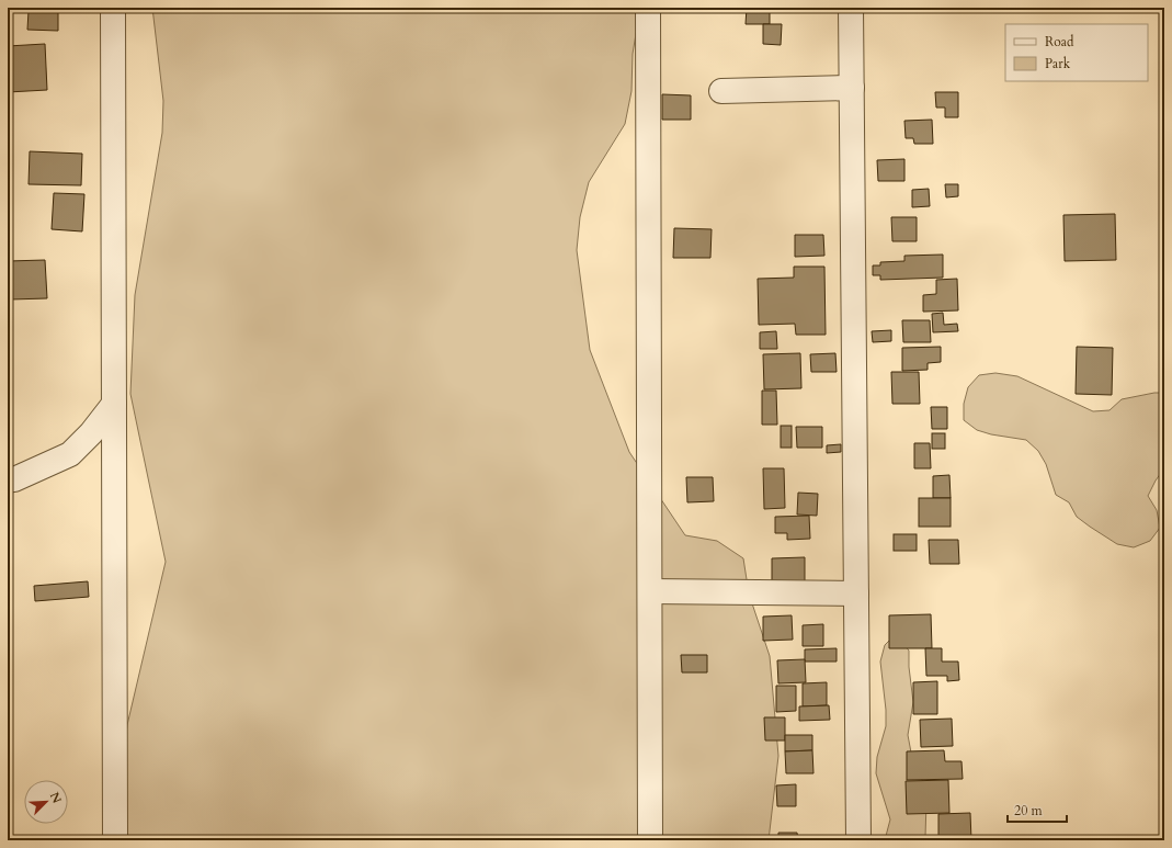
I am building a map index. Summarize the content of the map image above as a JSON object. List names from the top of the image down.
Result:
{
  "legend": ["Road", "Park"],
  "scale_bar": "20 m",
  "north": "top right"
}
